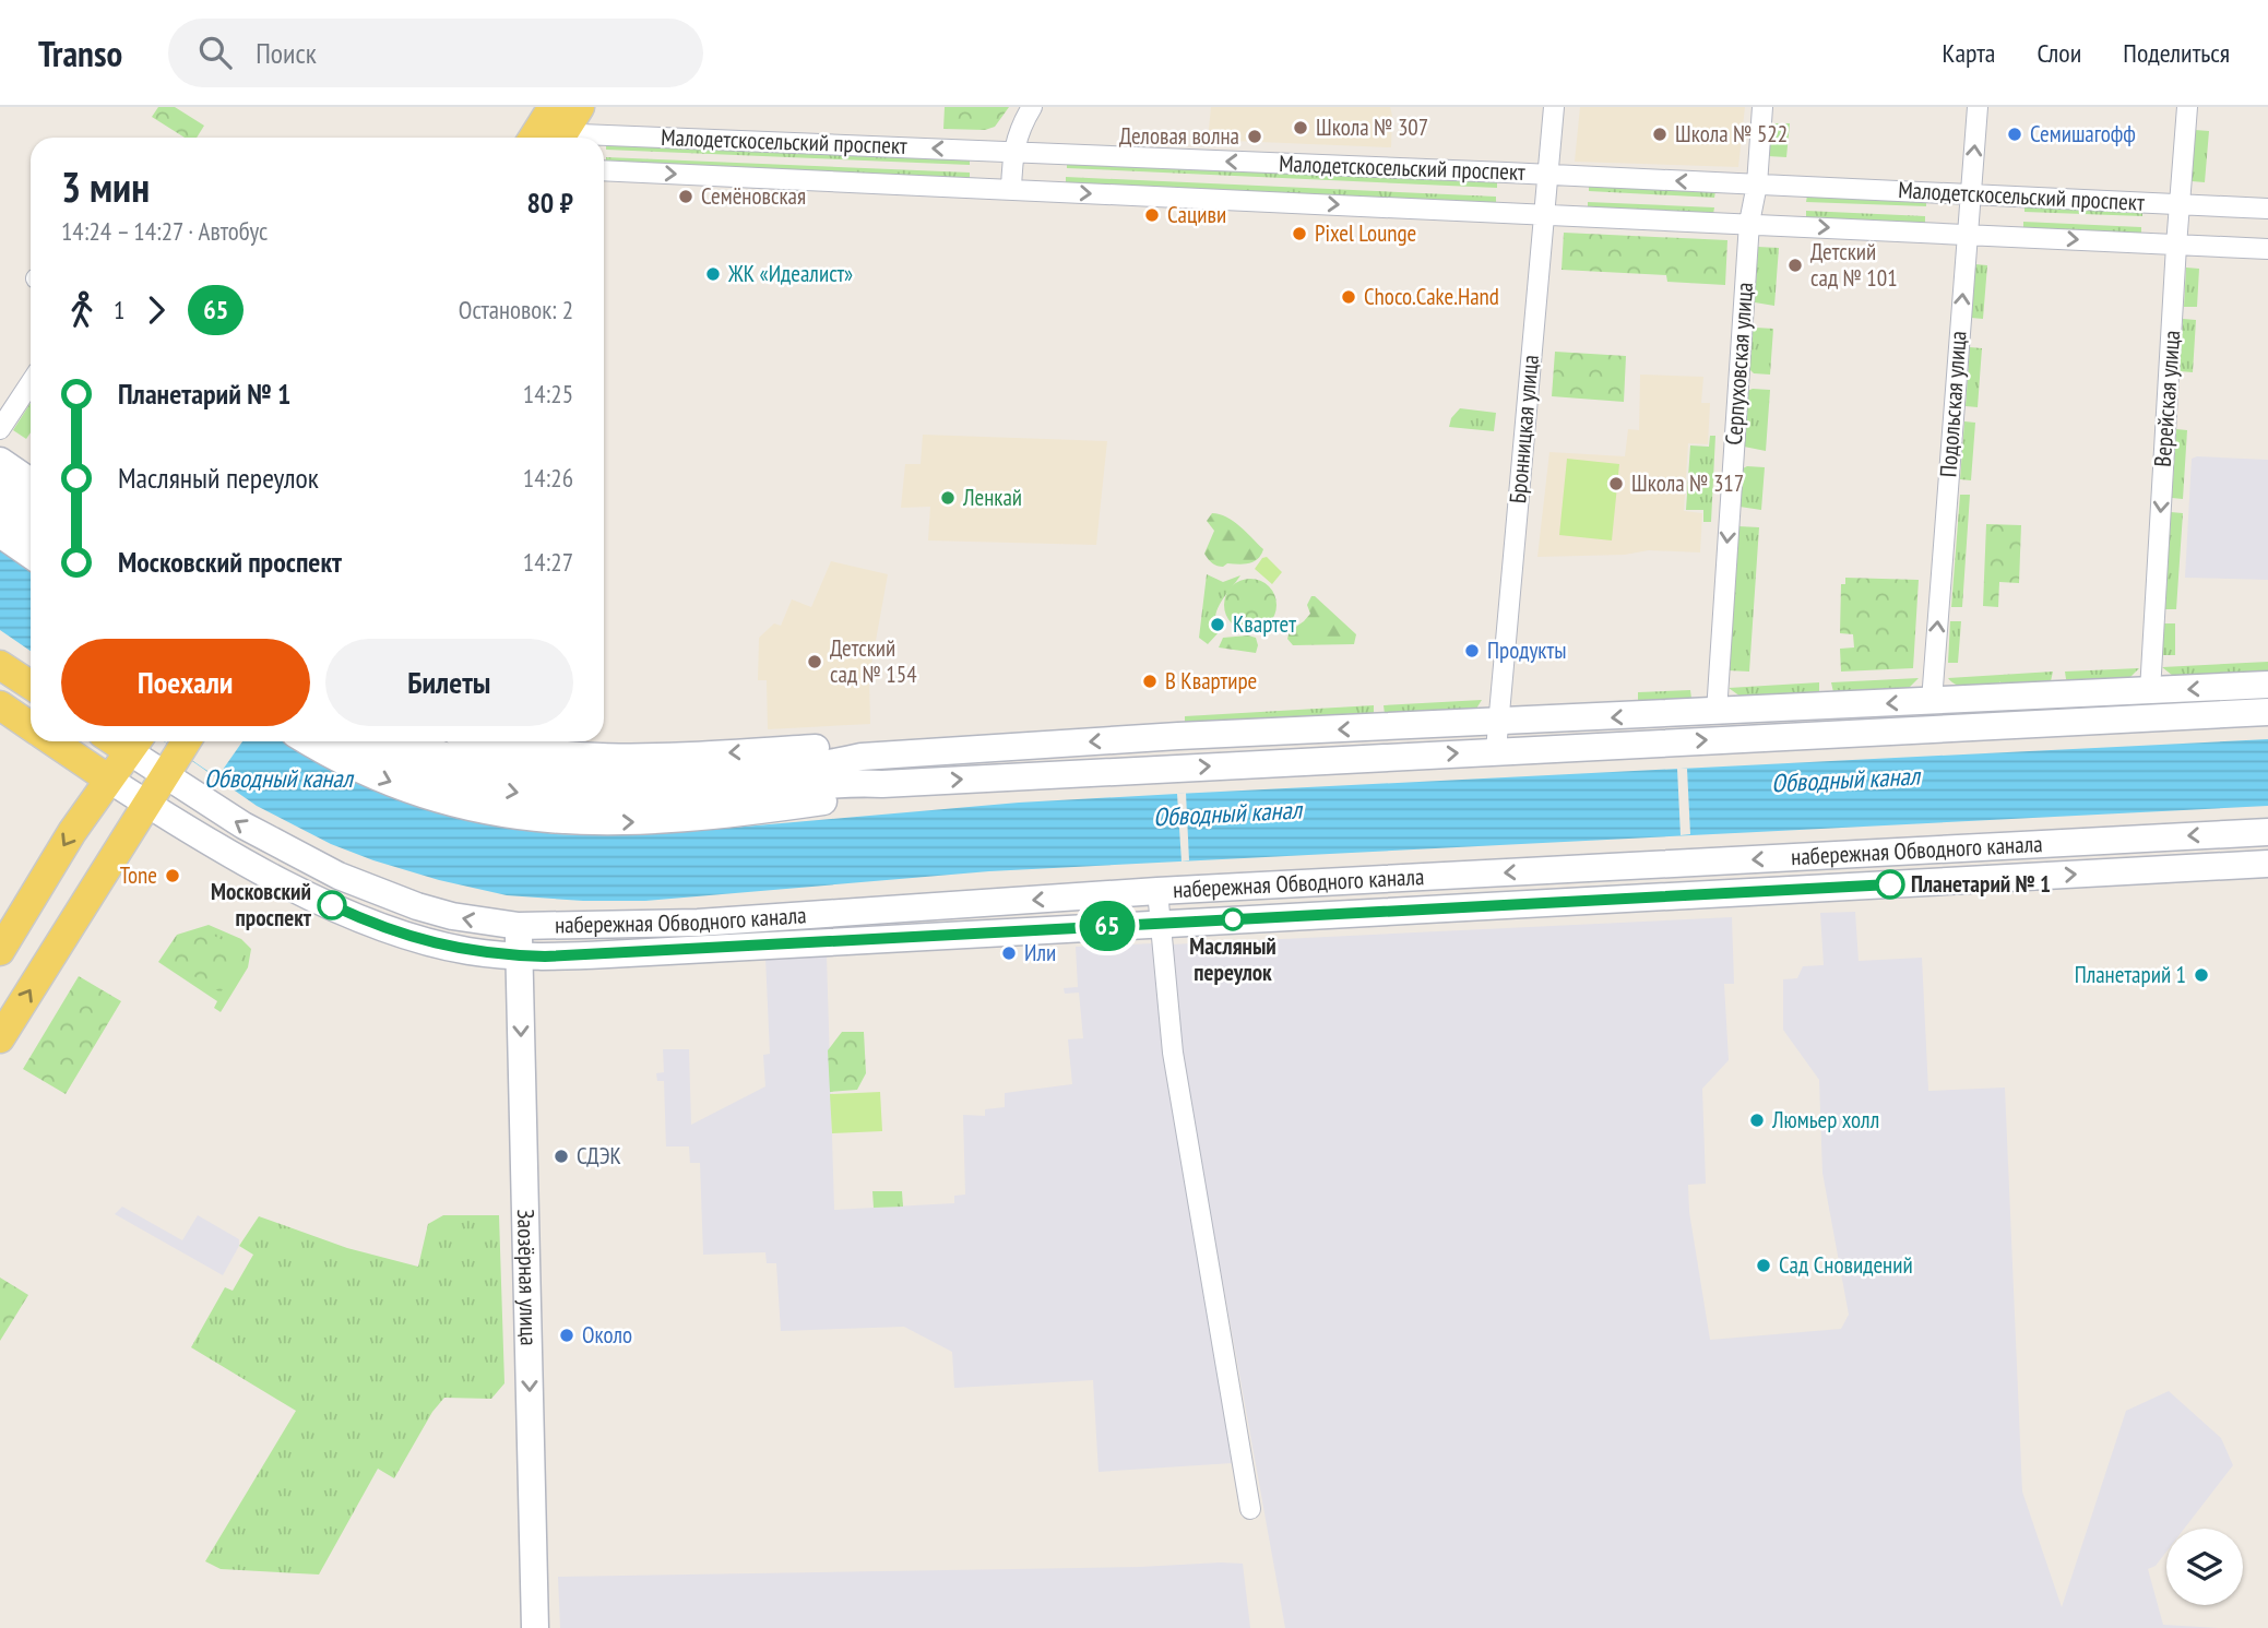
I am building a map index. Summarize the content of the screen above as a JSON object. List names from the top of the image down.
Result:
{
  "streets": {
    "main road": ["набережная Обводного канала", "Заозёрная улица"],
    "street": [
      "Малодетскосельский проспект",
      "Серпуховская улица",
      "Верейская улица",
      "Подольская улица",
      "Бронницкая улица"
    ]
  },
  "crossings": [
    ["Малодетскосельский проспект", "Серпуховская улица"],
    ["Малодетскосельский проспект", "Верейская улица"],
    ["Малодетскосельский проспект", "Подольская улица"],
    ["Малодетскосельский проспект", "Бронницкая улица"],
    ["набережная Обводного канала", "Заозёрная улица"]
  ],
  "one_way": [
    "Серпуховская улица",
    "Верейская улица",
    "Подольская улица",
    "Заозёрная улица"
  ],
  "water": ["Обводный канал"],
  "places": [
    "Школа № 307",
    "Школа № 522",
    "Семишагофф",
    "Деловая волна",
    "Семёновская",
    "Сациви",
    "Pixel Lounge",
    "Детский сад № 101",
    "ЖК «Идеалист»",
    "Choco.Cake.Hand",
    "Школа № 317",
    "Ленкай",
    "Квартет",
    "Продукты",
    "Детский сад № 154",
    "В Квартире",
    "Tone",
    "Планетарий № 1",
    "Московский проспект",
    "Масляный переулок",
    "Или",
    "Планетарий 1",
    "Люмьер холл",
    "СДЭК",
    "Сад Сновидений",
    "Около"
  ],
  "lines": ["bus line 65"],
  "page": {
    "header": "Transo",
    "search": "Поиск",
    "nav": ["Карта", "Слои", "Поделиться"],
    "on_map": "65",
    "heading": ["3 мин", "14:24 – 14:27 · Автобус", "80 ₽"],
    "legs": ["1", "65", "Остановок: 2"],
    "list": [
      {
        "name": "Планетарий № 1",
        "value": "14:25"
      },
      {
        "name": "Масляный переулок",
        "value": "14:26"
      },
      {
        "name": "Московский проспект",
        "value": "14:27"
      }
    ],
    "buttons": ["Поехали", "Билеты"]
  }
}
